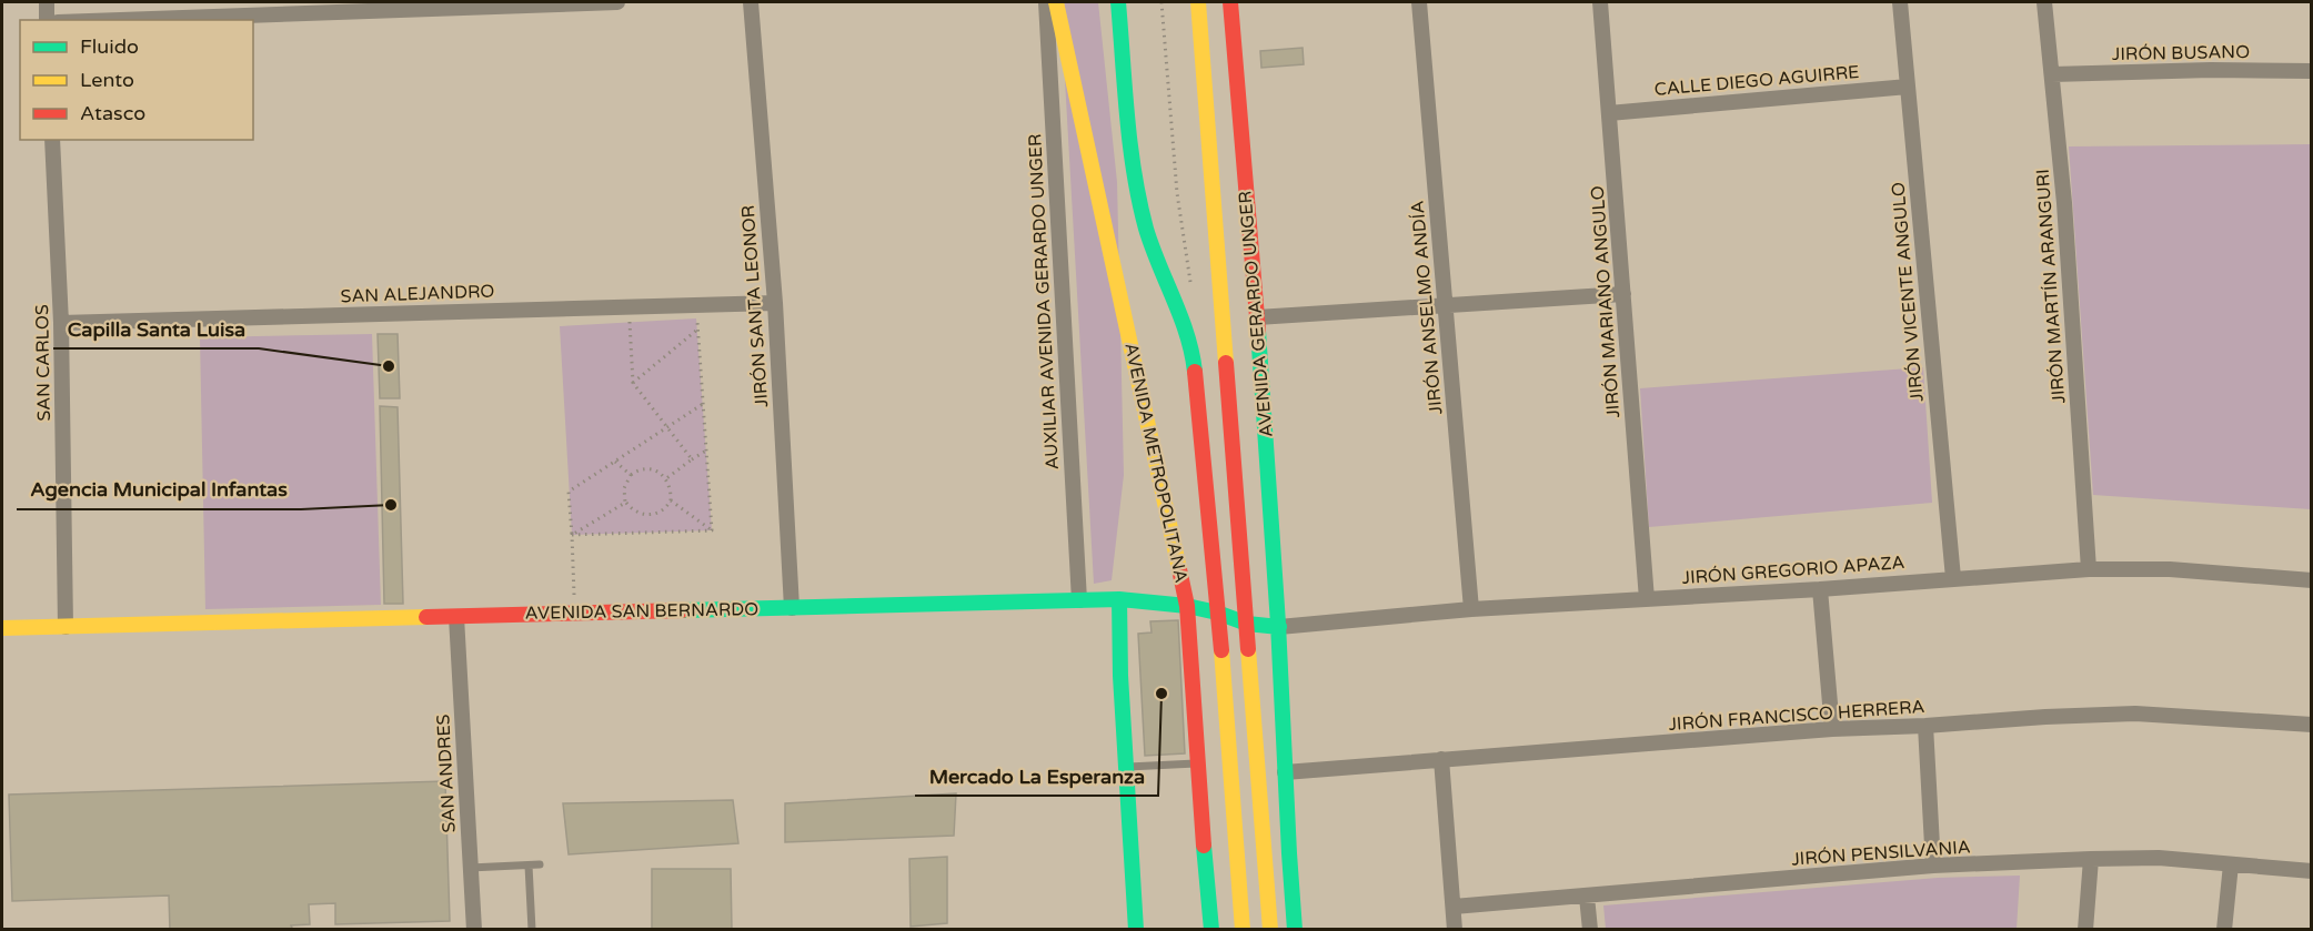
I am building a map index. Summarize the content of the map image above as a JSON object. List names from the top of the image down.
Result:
{
  "streets": {
    "street": [
      "JIRÓN BUSANO",
      "CALLE DIEGO AGUIRRE",
      "JIRÓN MARTÍN ARANGURI",
      "JIRÓN VICENTE ANGULO",
      "SAN ALEJANDRO",
      "AUXILIAR AVENIDA GERARDO UNGER",
      "JIRÓN MARIANO ANGULO",
      "JIRÓN SANTA LEONOR",
      "JIRÓN ANSELMO ANDÍA",
      "AVENIDA GERARDO UNGER",
      "SAN CARLOS",
      "AVENIDA METROPOLITANA",
      "JIRÓN GREGORIO APAZA",
      "AVENIDA SAN BERNARDO",
      "JIRÓN FRANCISCO HERRERA",
      "SAN ANDRES",
      "JIRÓN PENSILVANIA"
    ]
  },
  "crossings": [
    ["JIRÓN BUSANO", "JIRÓN MARTÍN ARANGURI"],
    ["CALLE DIEGO AGUIRRE", "JIRÓN VICENTE ANGULO"],
    ["CALLE DIEGO AGUIRRE", "JIRÓN MARIANO ANGULO"],
    ["JIRÓN MARTÍN ARANGURI", "JIRÓN GREGORIO APAZA"],
    ["JIRÓN VICENTE ANGULO", "JIRÓN GREGORIO APAZA"],
    ["SAN ALEJANDRO", "JIRÓN SANTA LEONOR"],
    ["SAN ALEJANDRO", "SAN CARLOS"],
    ["AUXILIAR AVENIDA GERARDO UNGER", "AVENIDA SAN BERNARDO"],
    ["JIRÓN MARIANO ANGULO", "JIRÓN GREGORIO APAZA"],
    ["JIRÓN SANTA LEONOR", "AVENIDA SAN BERNARDO"],
    ["JIRÓN ANSELMO ANDÍA", "JIRÓN GREGORIO APAZA"],
    ["AVENIDA GERARDO UNGER", "JIRÓN GREGORIO APAZA"],
    ["AVENIDA GERARDO UNGER", "AVENIDA SAN BERNARDO"],
    ["SAN CARLOS", "AVENIDA SAN BERNARDO"],
    ["AVENIDA METROPOLITANA", "AVENIDA SAN BERNARDO"],
    ["JIRÓN GREGORIO APAZA", "AVENIDA SAN BERNARDO"],
    ["AVENIDA SAN BERNARDO", "SAN ANDRES"]
  ],
  "places": ["Capilla Santa Luisa", "Agencia Municipal Infantas", "Mercado La Esperanza"],
  "legend": ["Fluido", "Lento", "Atasco"]
}
